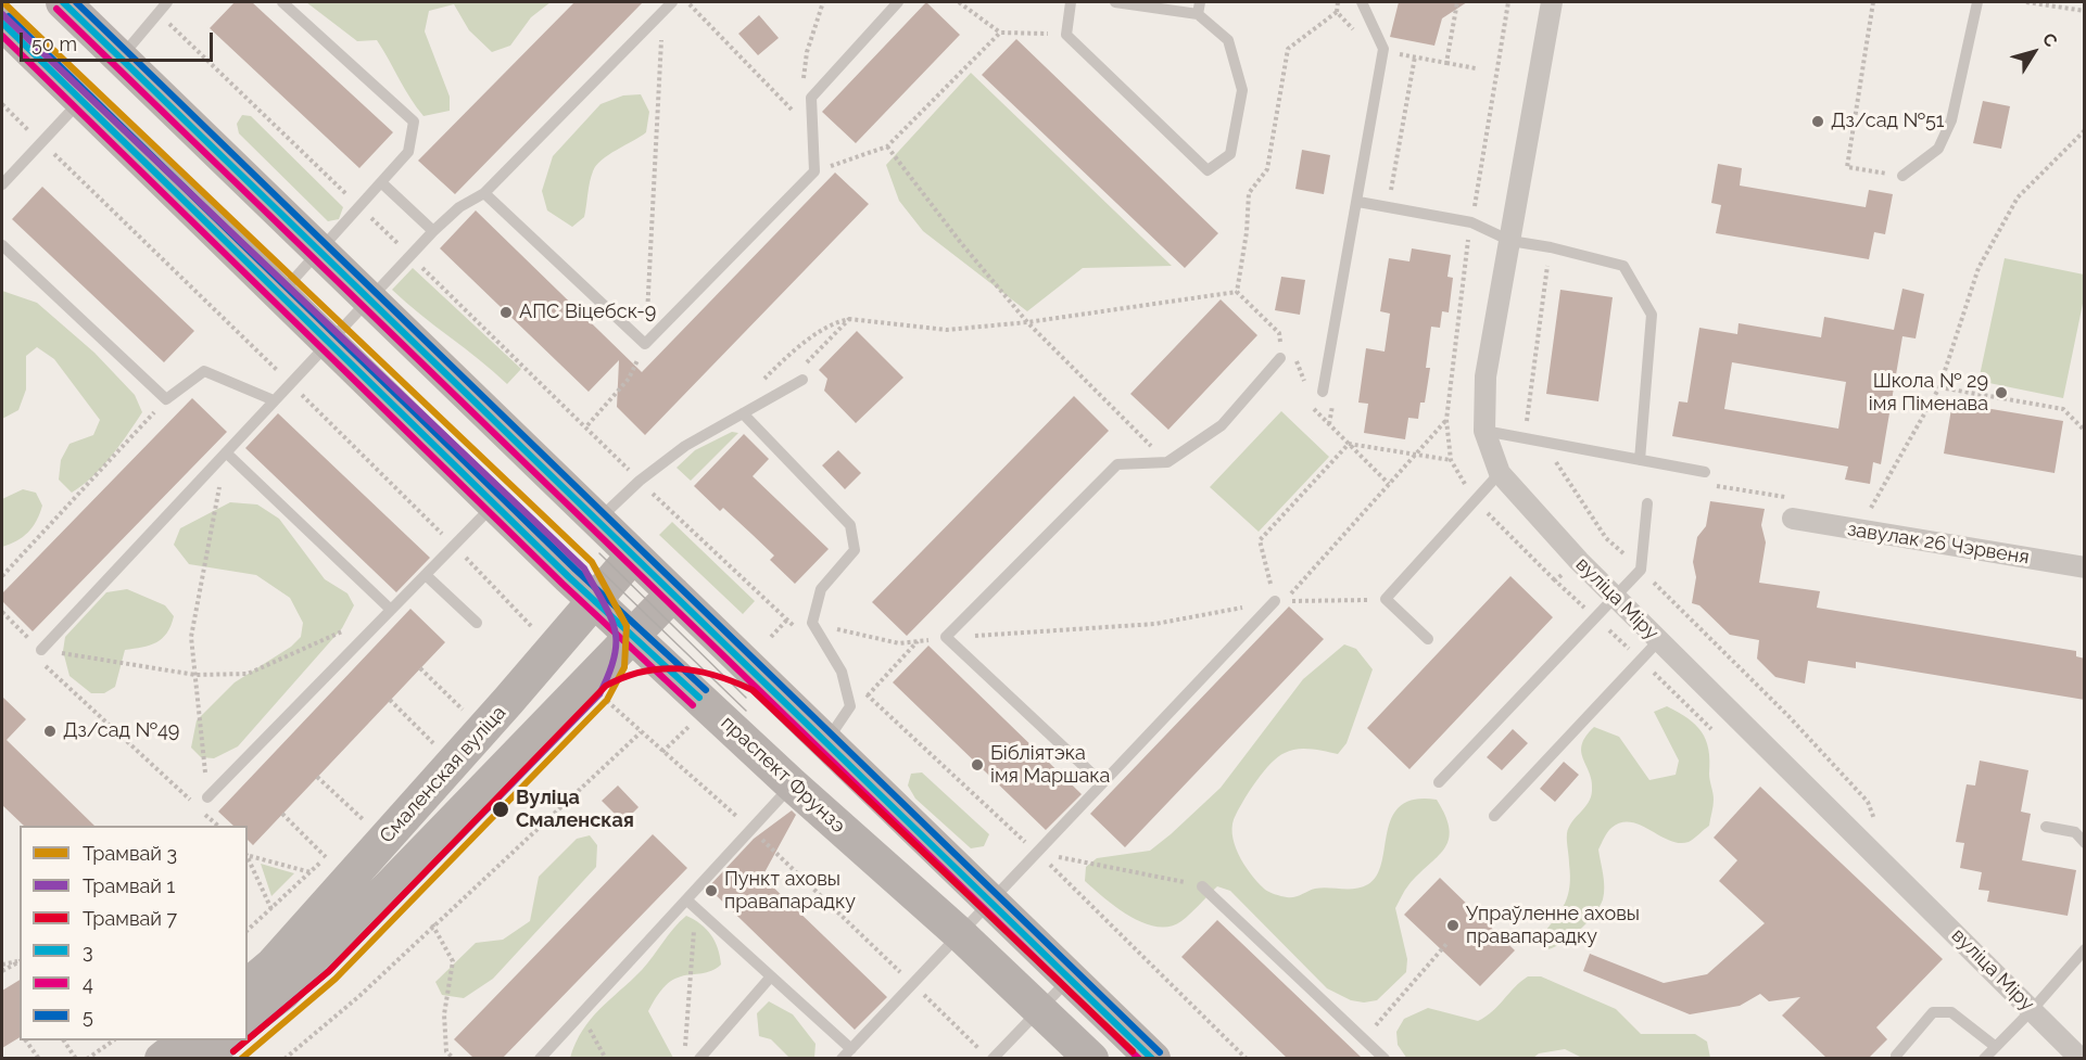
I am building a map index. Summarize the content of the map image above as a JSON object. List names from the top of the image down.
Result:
{
  "streets": {
    "main road": ["Смаленская вуліца", "праспект Фрунзэ"],
    "street": ["завулак 26 Чэрвеня", "вуліца Міру"]
  },
  "crossings": [
    ["Смаленская вуліца", "праспект Фрунзэ"]
  ],
  "places": [
    "Дз/сад №51",
    "АПС Віцебск-9",
    "Школа № 29 імя Піменава",
    "Дз/сад №49",
    "Бібліятэка імя Маршака",
    "Вуліца Смаленская",
    "Пункт аховы правапарадку",
    "Упраўленне аховы правапарадку"
  ],
  "lines": [
    "tram line 3",
    "transit line 3",
    "transit line 5",
    "transit line 4",
    "tram line 1",
    "tram line 7"
  ],
  "legend": [
    "Трамвай 3",
    "Трамвай 1",
    "Трамвай 7",
    "3",
    "4",
    "5"
  ],
  "scale_bar": "50 m",
  "north": "top right"
}
